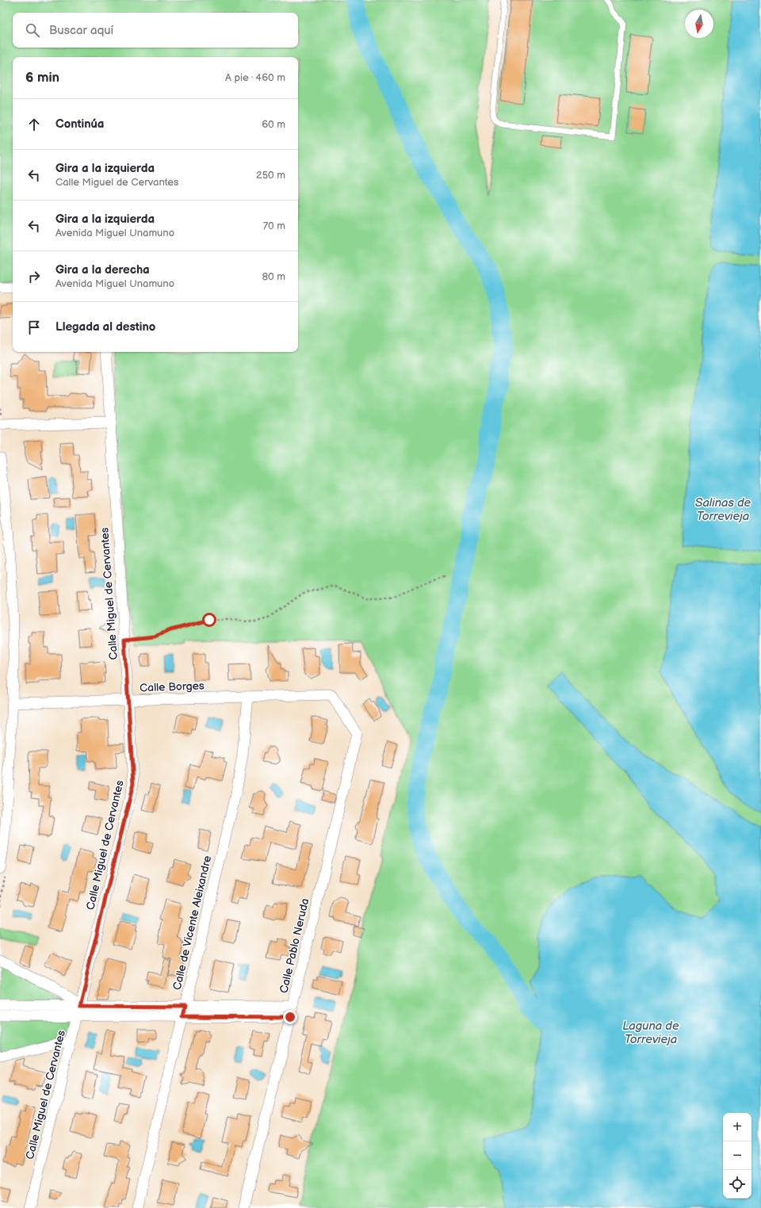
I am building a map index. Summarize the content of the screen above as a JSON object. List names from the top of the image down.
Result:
{
  "streets": {
    "street": [
      "Calle Miguel de Cervantes",
      "Calle Borges",
      "Calle de Vicente Aleixandre",
      "Calle Pablo Neruda"
    ]
  },
  "crossings": [
    ["Calle Miguel de Cervantes", "Calle Borges"],
    ["Calle Borges", "Calle de Vicente Aleixandre"],
    ["Calle Borges", "Calle Pablo Neruda"]
  ],
  "water": ["Salinas de Torrevieja", "Laguna de Torrevieja"],
  "north": "bottom",
  "page": {
    "search": "Buscar aquí",
    "heading": ["6 min", "A pie · 460 m"],
    "list": [
      ["Continúa", "60 m"],
      ["Gira a la izquierda", "Calle Miguel de Cervantes", "250 m"],
      ["Gira a la izquierda", "Avenida Miguel Unamuno", "70 m"],
      ["Gira a la derecha", "Avenida Miguel Unamuno", "80 m"],
      "Llegada al destino"
    ],
    "map_buttons": ["+", "−"]
  }
}
